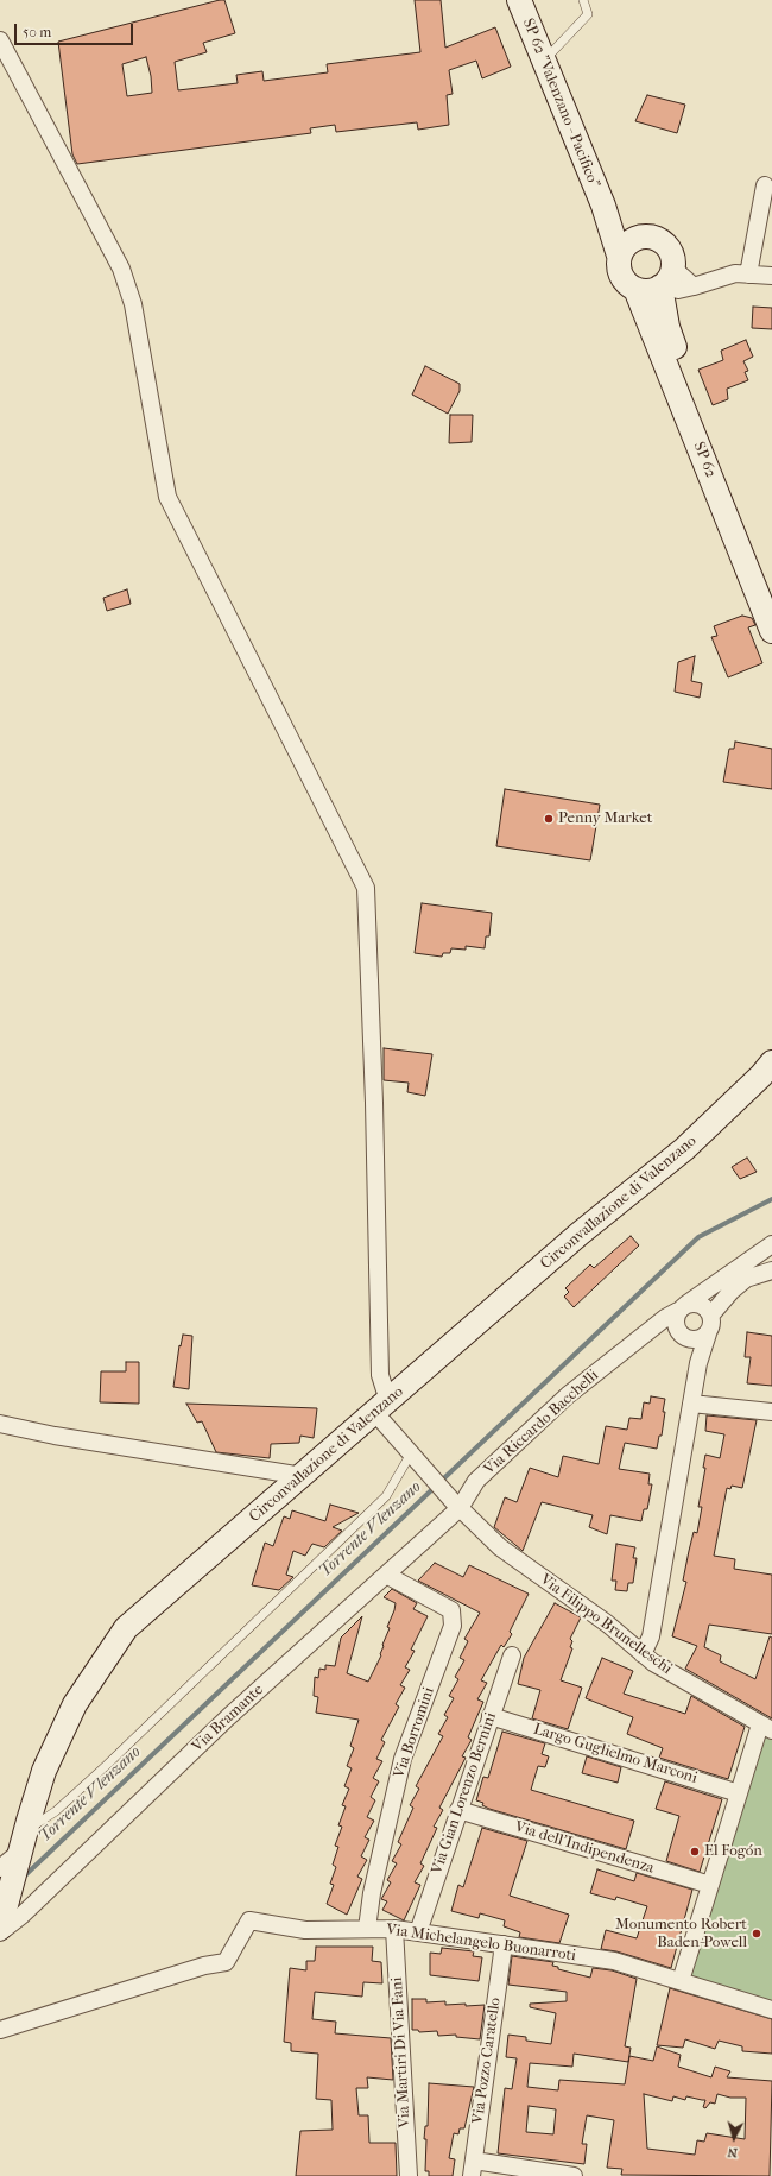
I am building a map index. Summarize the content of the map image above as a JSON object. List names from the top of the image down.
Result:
{
  "streets": {
    "main road": ["SP 62 \"Valenzano - Pacifico\"", "SP 62", "Circonvallazione di Valenzano"],
    "street": [
      "Via Riccardo Bacchelli",
      "Via Filippo Brunelleschi",
      "Via Bramante",
      "Via Borromini",
      "Largo Guglielmo Marconi",
      "Via Gian Lorenzo Bernini",
      "Via dell'Indipendenza",
      "Via Michelangelo Buonarroti",
      "Via Martiri Di Via Fani",
      "Via Pozzo Caratello"
    ]
  },
  "crossings": [
    ["SP 62 \"Valenzano - Pacifico\"", "SP 62"],
    ["Circonvallazione di Valenzano", "Via Filippo Brunelleschi"],
    ["Via Riccardo Bacchelli", "Via Filippo Brunelleschi"],
    ["Via Riccardo Bacchelli", "Via Bramante"],
    ["Via Filippo Brunelleschi", "Via Bramante"],
    ["Via Bramante", "Via Borromini"],
    ["Via Borromini", "Via Michelangelo Buonarroti"],
    ["Largo Guglielmo Marconi", "Via Gian Lorenzo Bernini"],
    ["Via Gian Lorenzo Bernini", "Via dell'Indipendenza"],
    ["Via Gian Lorenzo Bernini", "Via Michelangelo Buonarroti"],
    ["Via Michelangelo Buonarroti", "Via Martiri Di Via Fani"],
    ["Via Michelangelo Buonarroti", "Via Pozzo Caratello"]
  ],
  "water": ["Torrente Vlenzano"],
  "places": ["Penny Market", "El Fogón", "Monumento Robert Baden-Powell"],
  "scale_bar": "50 m",
  "north": "bottom"
}
